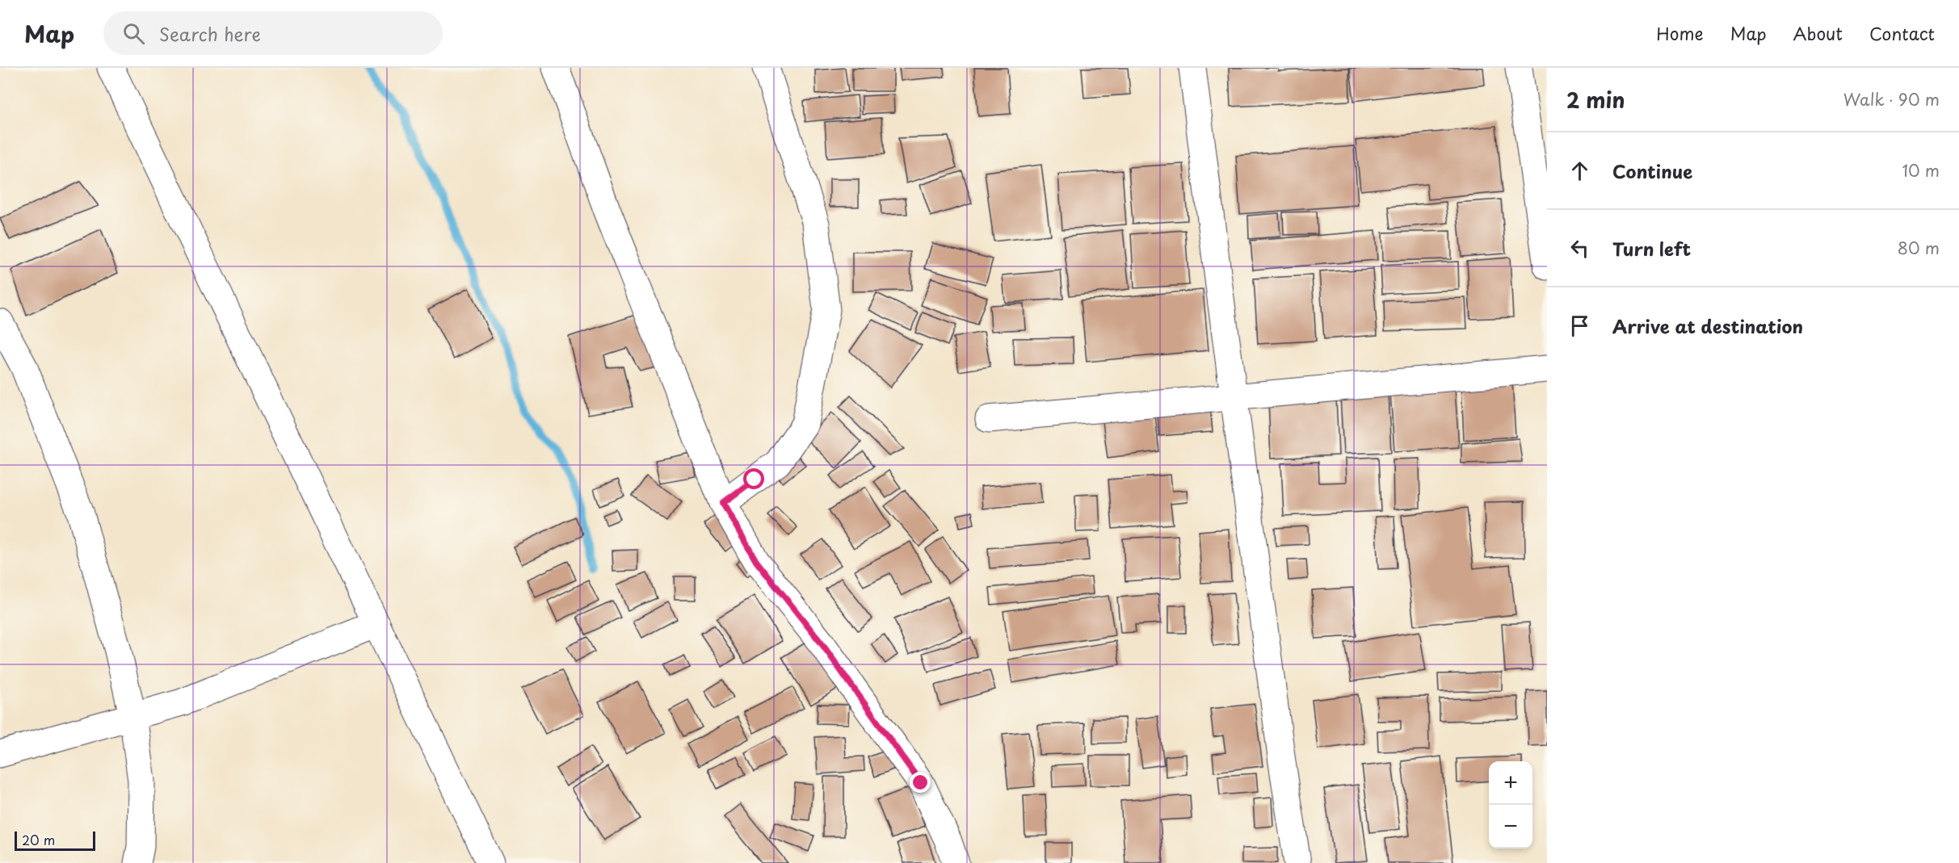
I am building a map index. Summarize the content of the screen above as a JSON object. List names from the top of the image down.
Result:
{
  "scale_bar": "20 m",
  "page": {
    "header": "Map",
    "search": "Search here",
    "nav": [
      "Home",
      "Map",
      "About",
      "Contact"
    ],
    "heading": ["2 min", "Walk · 90 m"],
    "list": [
      ["Continue", "10 m"],
      ["Turn left", "80 m"],
      "Arrive at destination"
    ],
    "map_buttons": ["+", "−"],
    "scale": "20 m"
  }
}
